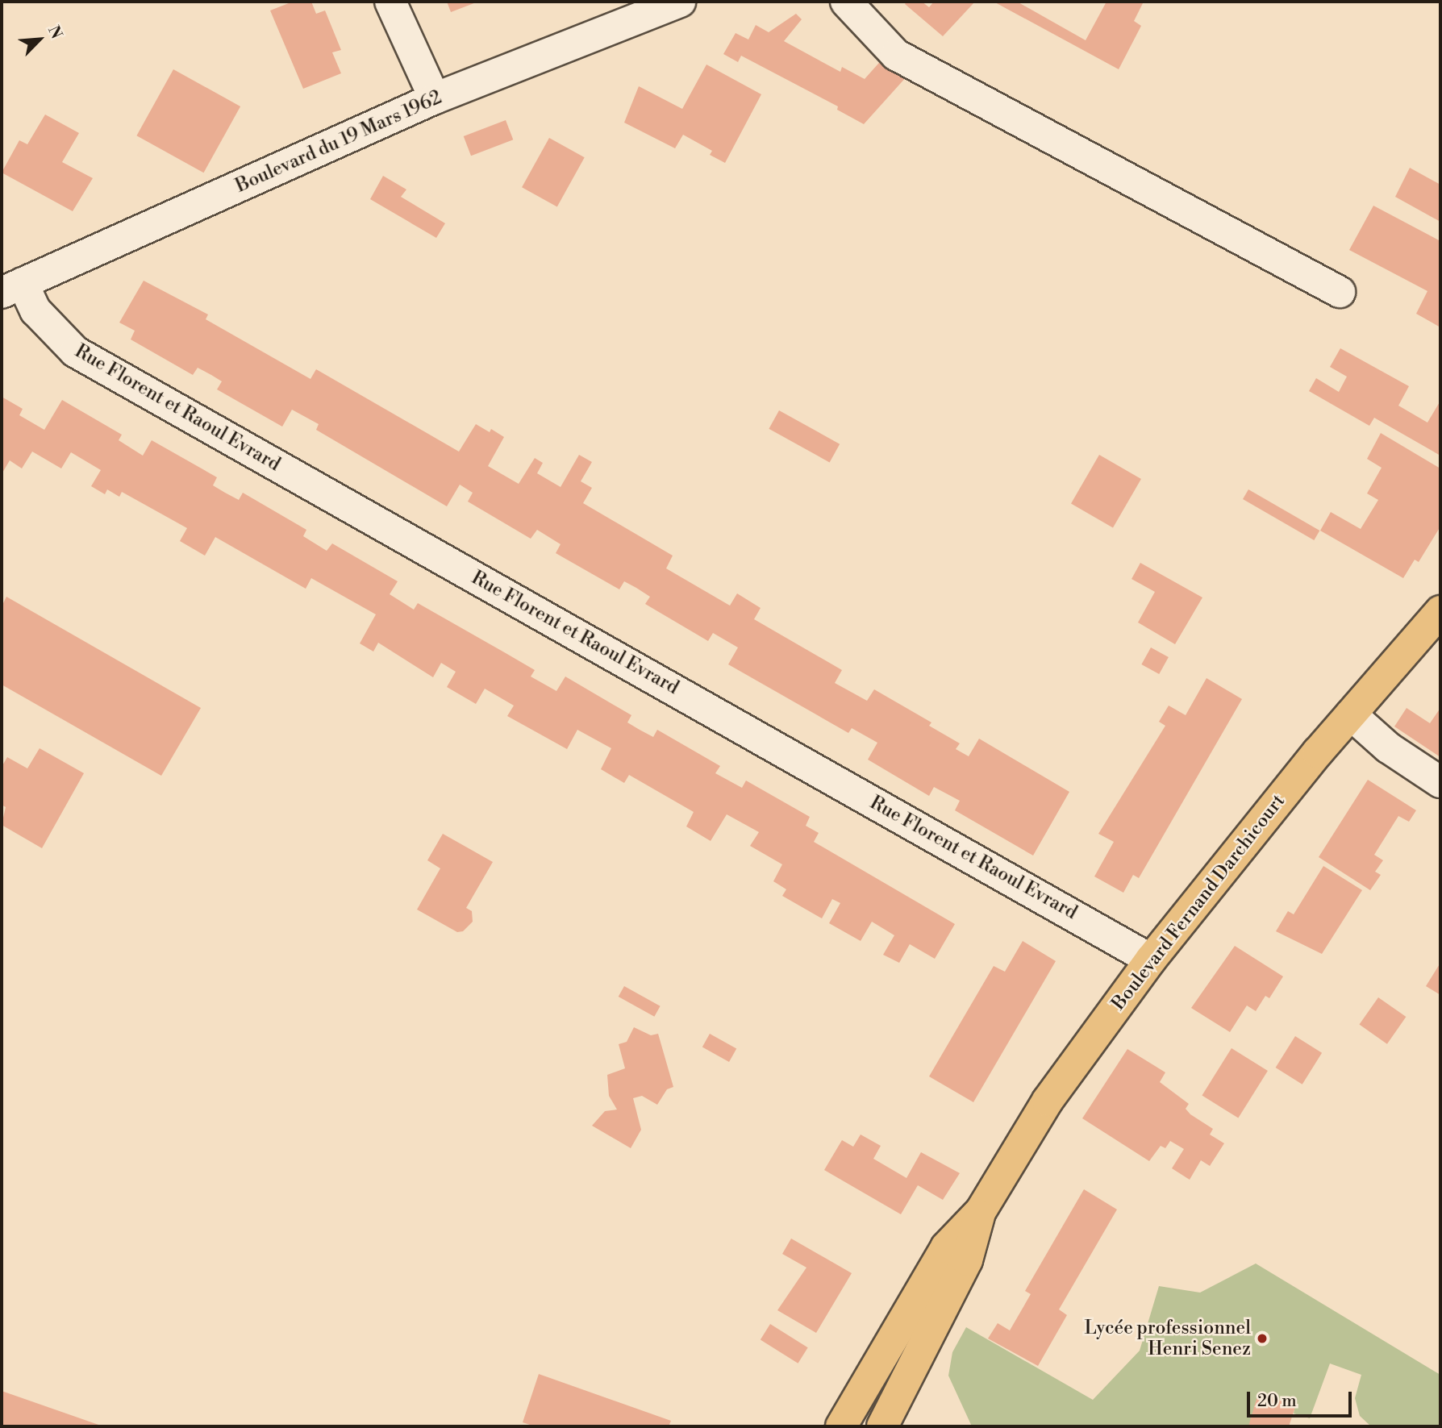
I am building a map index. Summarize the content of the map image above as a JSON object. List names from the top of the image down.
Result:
{
  "streets": {
    "main road": ["Boulevard Fernand Darchicourt"],
    "street": ["Boulevard du 19 Mars 1962", "Rue Florent et Raoul Evrard"]
  },
  "crossings": [
    ["Boulevard du 19 Mars 1962", "Rue Florent et Raoul Evrard"],
    ["Rue Florent et Raoul Evrard", "Boulevard Fernand Darchicourt"]
  ],
  "places": ["Lycée professionnel Henri Senez"],
  "scale_bar": "20 m",
  "north": "top right"
}
